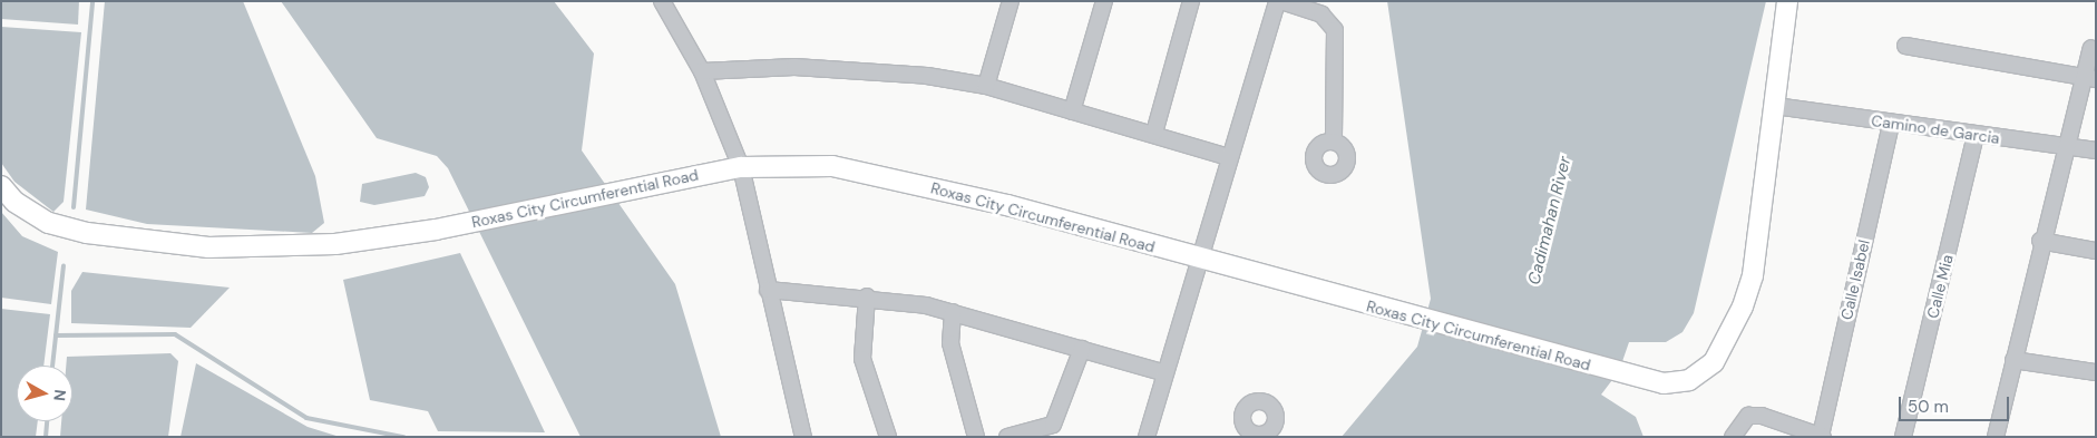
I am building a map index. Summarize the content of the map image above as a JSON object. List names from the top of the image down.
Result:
{
  "streets": {
    "main road": ["Roxas City Circumferential Road"],
    "street": ["Camino de Garcia", "Calle Isabel", "Calle Mia"]
  },
  "crossings": [
    ["Camino de Garcia", "Roxas City Circumferential Road"],
    ["Camino de Garcia", "Calle Isabel"],
    ["Camino de Garcia", "Calle Mia"]
  ],
  "water": ["Cadimahan River"],
  "scale_bar": "50 m",
  "north": "right"
}
